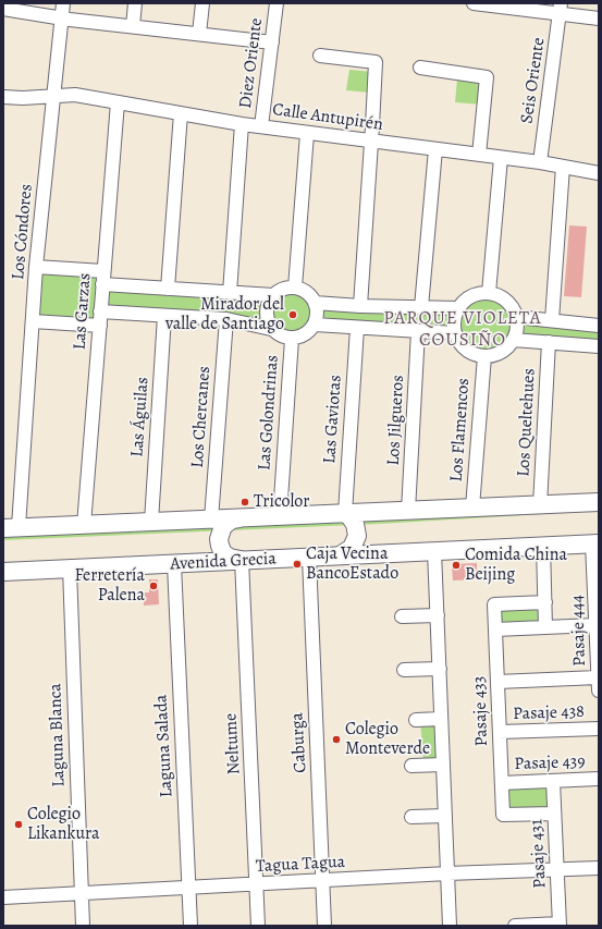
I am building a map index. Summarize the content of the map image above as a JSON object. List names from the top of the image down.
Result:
{
  "streets": {
    "main road": ["Avenida Grecia"],
    "street": [
      "Diez Oriente",
      "Seis Oriente",
      "Calle Antupirén",
      "Los Cóndores",
      "Las Garzas",
      "Las Golondrinas",
      "Las Águilas",
      "Los Chercanes",
      "Las Gaviotas",
      "Los Jilgueros",
      "Los Queltehues",
      "Los Flamencos",
      "Pasaje 444",
      "Pasaje 433",
      "Pasaje 438",
      "Laguna Blanca",
      "Caburga",
      "Neltume",
      "Laguna Salada",
      "Pasaje 439",
      "Pasaje 431",
      "Tagua Tagua"
    ]
  },
  "crossings": [
    ["Diez Oriente", "Calle Antupirén"],
    ["Seis Oriente", "Calle Antupirén"],
    ["Calle Antupirén", "Los Cóndores"],
    ["Calle Antupirén", "Las Garzas"],
    ["Avenida Grecia", "Pasaje 444"],
    ["Avenida Grecia", "Laguna Blanca"],
    ["Avenida Grecia", "Caburga"],
    ["Avenida Grecia", "Neltume"],
    ["Avenida Grecia", "Laguna Salada"],
    ["Pasaje 433", "Pasaje 438"],
    ["Pasaje 433", "Pasaje 439"],
    ["Pasaje 433", "Pasaje 431"],
    ["Laguna Blanca", "Tagua Tagua"],
    ["Caburga", "Tagua Tagua"],
    ["Neltume", "Tagua Tagua"],
    ["Laguna Salada", "Tagua Tagua"],
    ["Pasaje 439", "Pasaje 431"],
    ["Pasaje 431", "Tagua Tagua"]
  ],
  "districts": ["PARQUE VIOLETA COUSIÑO"],
  "places": [
    "Mirador del valle de Santiago",
    "Tricolor",
    "Caja Vecina BancoEstado",
    "Comida China Beijing",
    "Ferretería Palena",
    "Colegio Monteverde",
    "Colegio Likankura"
  ]
}
